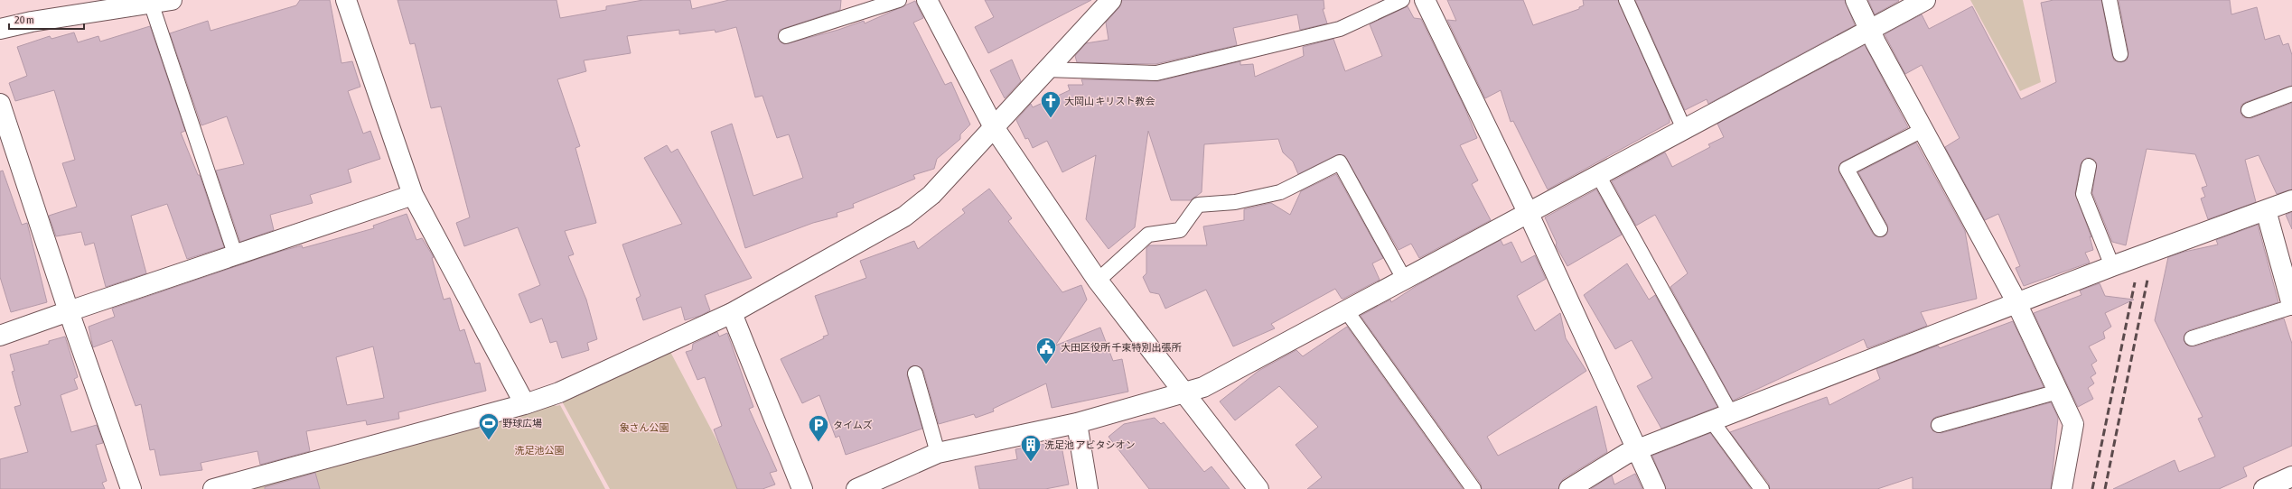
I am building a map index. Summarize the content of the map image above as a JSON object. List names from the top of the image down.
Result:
{
  "parks": ["象さん公園", "洗足池公園"],
  "places": {
    "church": ["大岡山 キリスト教会"],
    "public building": ["大田区役所 千束特別出張所"],
    "sports": ["野球広場"],
    "parking": ["タイムズ"],
    "building": ["洗足池 アビタシオン"]
  },
  "scale_bar": "20 m"
}
